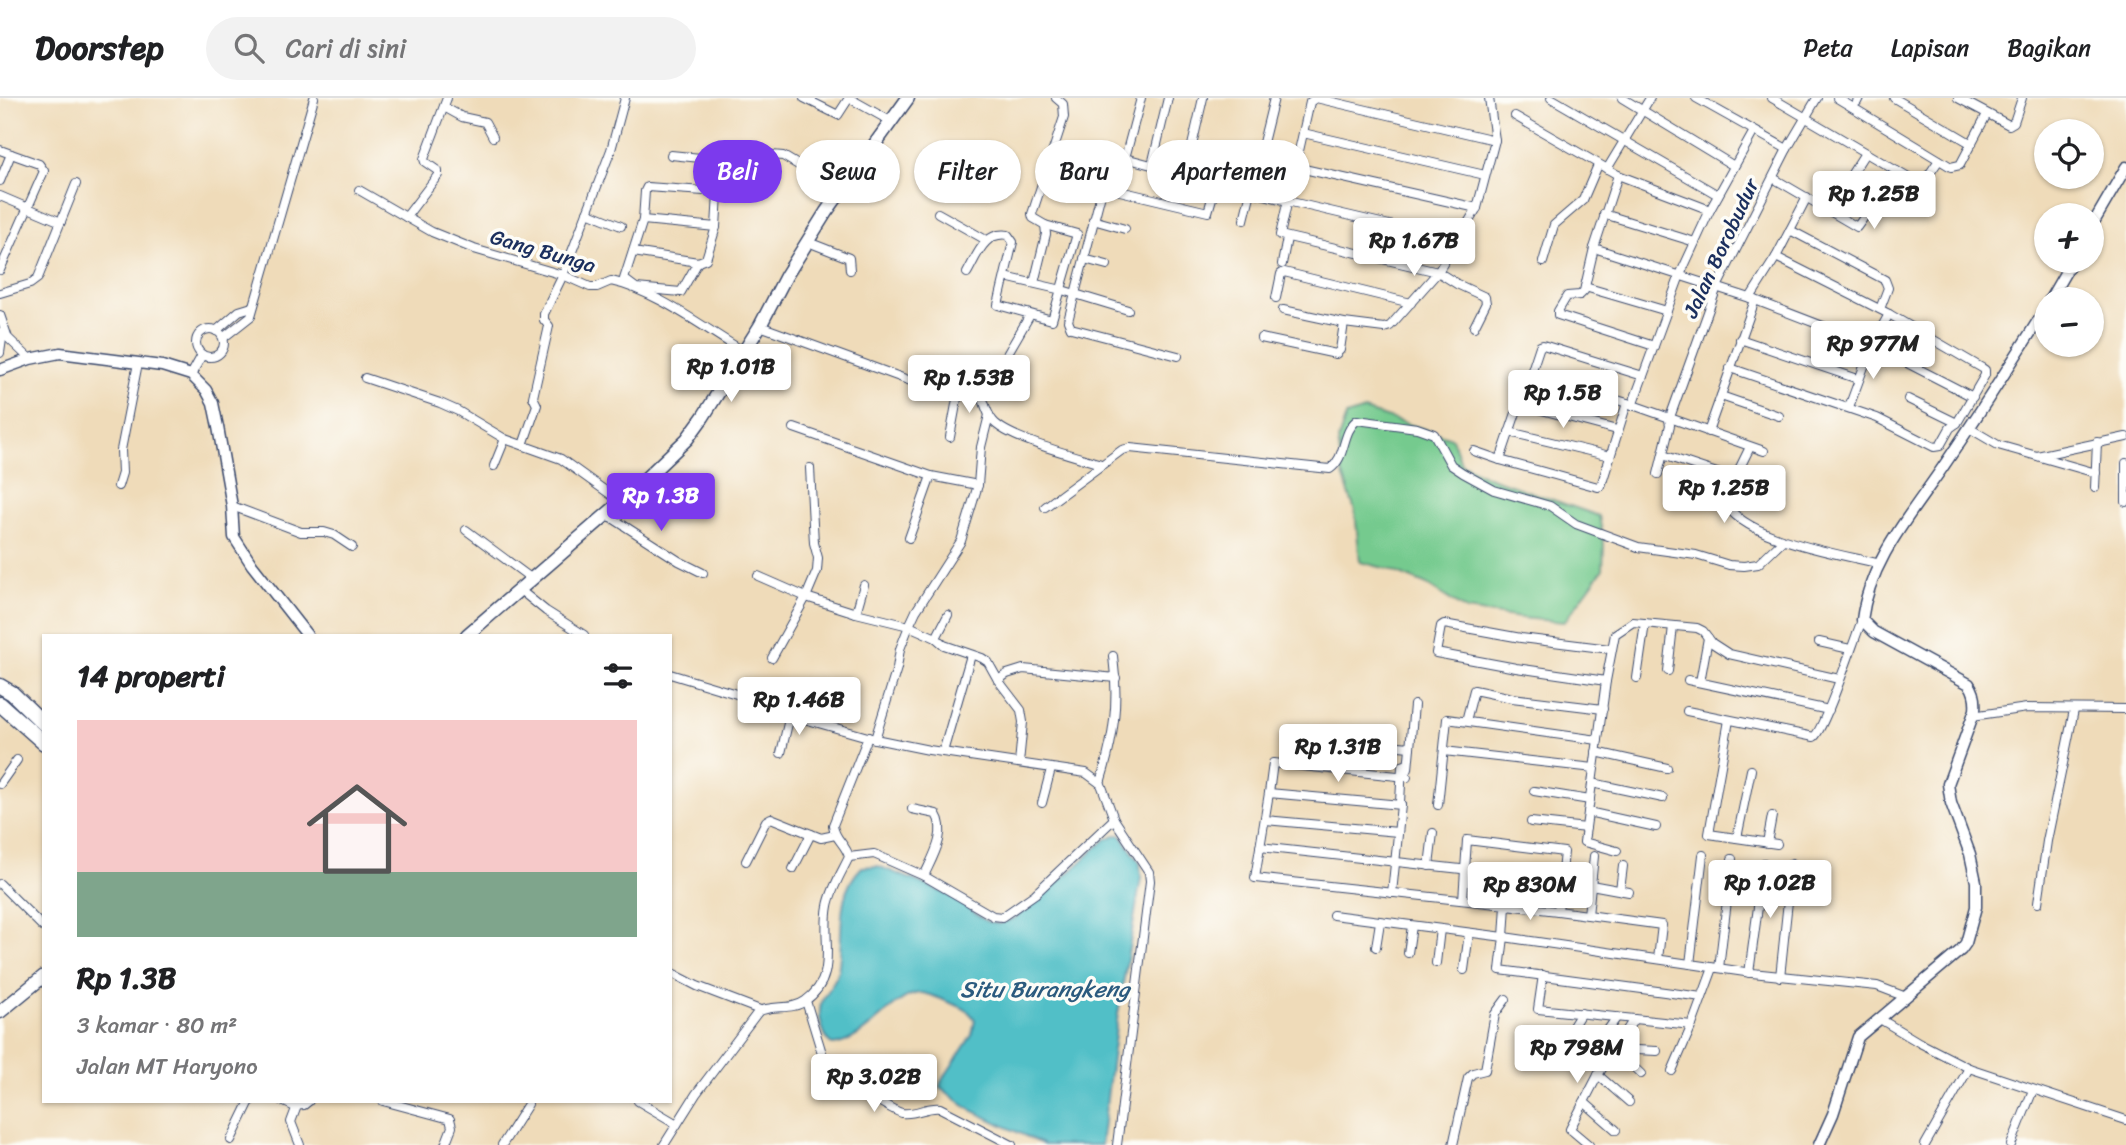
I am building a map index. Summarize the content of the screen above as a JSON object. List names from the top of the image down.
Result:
{
  "streets": {
    "street": ["Jalan Borobudur", "Gang Bunga"]
  },
  "water": ["Situ Burangkeng"],
  "page": {
    "header": "Doorstep",
    "search": "Cari di sini",
    "nav": ["Peta", "Lapisan", "Bagikan"],
    "map_buttons": ["+", "−"],
    "chip": [
      "Beli",
      "Sewa",
      "Filter",
      "Baru",
      "Apartemen"
    ],
    "price": [
      "Rp 1.25B",
      "Rp 1.67B",
      "Rp 977M",
      "Rp 1.01B",
      "Rp 1.53B",
      "Rp 1.5B",
      "Rp 1.25B",
      "Rp 1.3B",
      "Rp 1.46B",
      "Rp 1.31B",
      "Rp 1.02B",
      "Rp 830M",
      "Rp 798M",
      "Rp 3.02B"
    ],
    "heading": "14 properti",
    "list": [
      {
        "name": "Rp 1.3B",
        "note": "3 kamar · 80 m² · Jalan MT Haryono"
      }
    ]
  }
}
